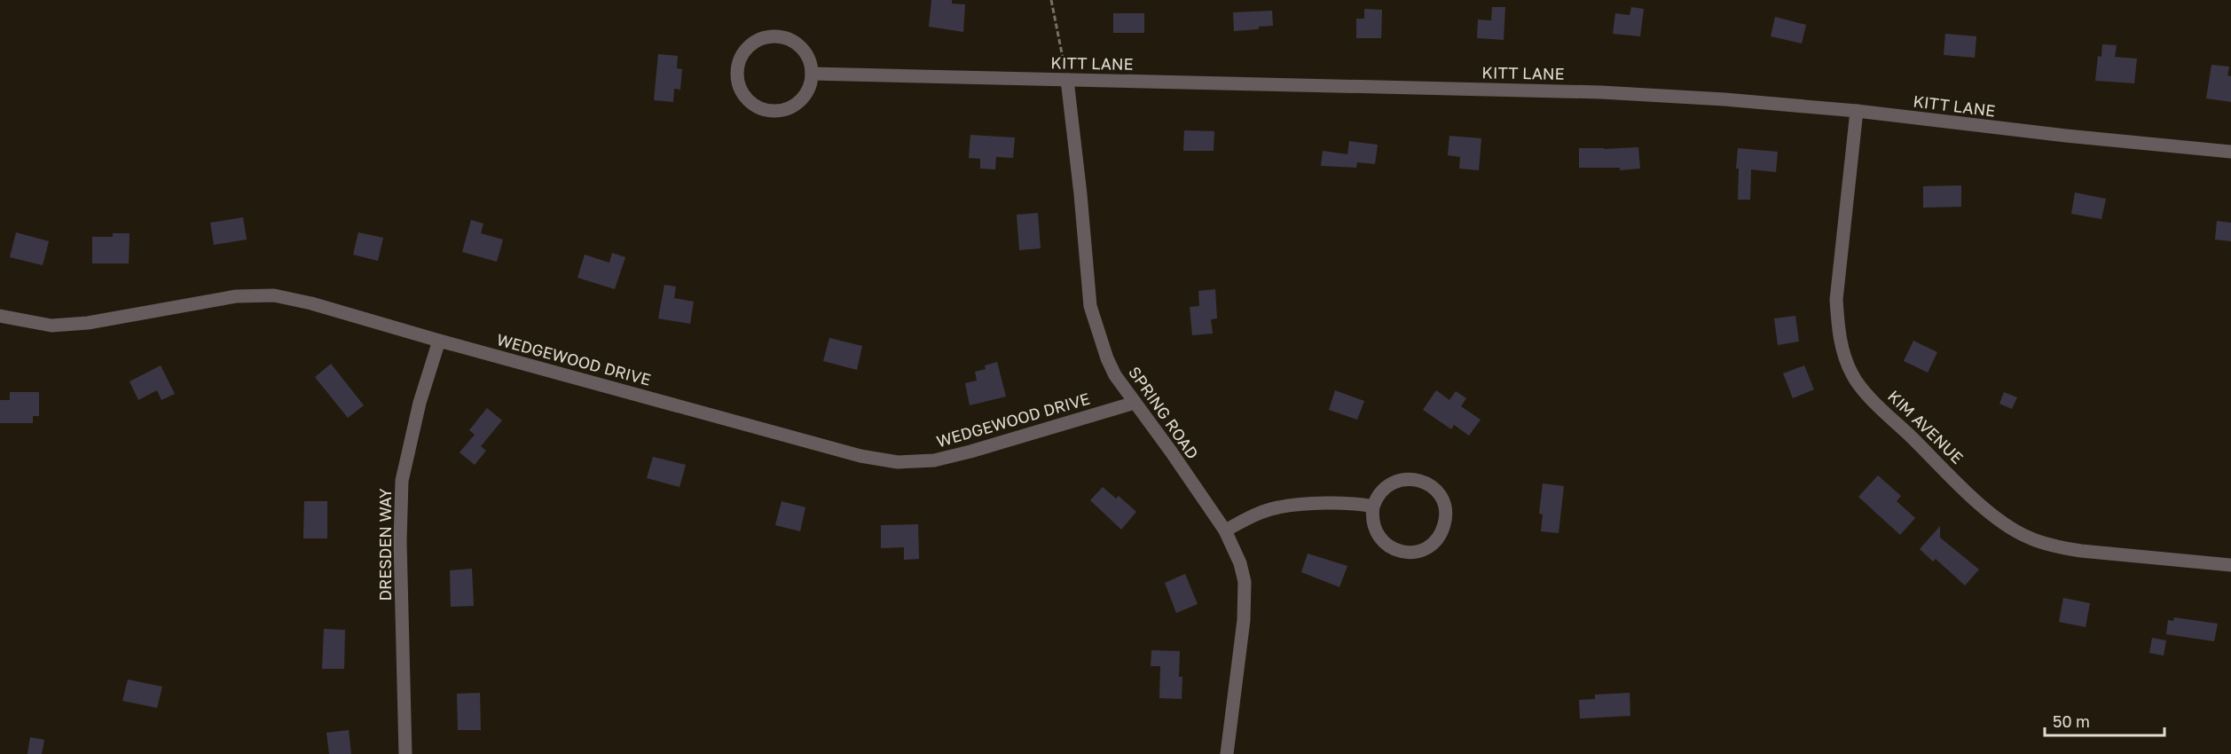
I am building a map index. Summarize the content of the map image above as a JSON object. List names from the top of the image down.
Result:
{
  "streets": {
    "street": [
      "KITT LANE",
      "WEDGEWOOD DRIVE",
      "SPRING ROAD",
      "KIM AVENUE",
      "DRESDEN WAY"
    ]
  },
  "crossings": [
    ["KITT LANE", "SPRING ROAD"],
    ["KITT LANE", "KIM AVENUE"],
    ["WEDGEWOOD DRIVE", "SPRING ROAD"],
    ["WEDGEWOOD DRIVE", "DRESDEN WAY"]
  ],
  "scale_bar": "50 m"
}
